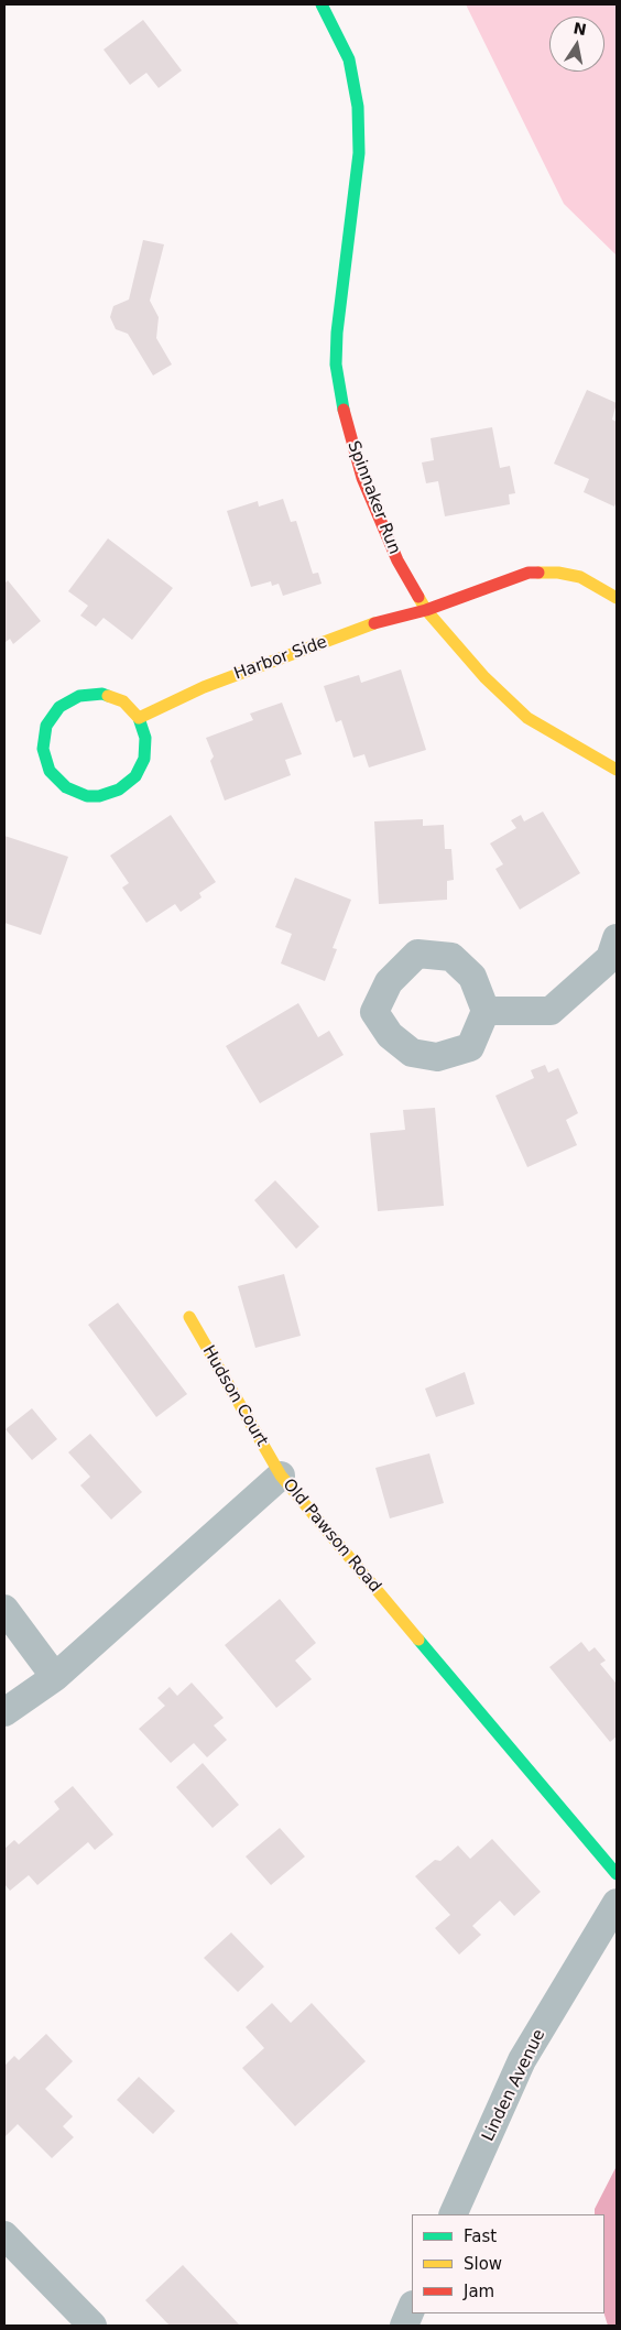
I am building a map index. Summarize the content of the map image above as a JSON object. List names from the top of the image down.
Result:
{
  "streets": {
    "street": [
      "Spinnaker Run",
      "Harbor Side",
      "Hudson Court",
      "Old Pawson Road",
      "Linden Avenue"
    ]
  },
  "crossings": [
    ["Spinnaker Run", "Harbor Side"],
    ["Hudson Court", "Old Pawson Road"]
  ],
  "legend": ["Fast", "Slow", "Jam"],
  "north": "top"
}
